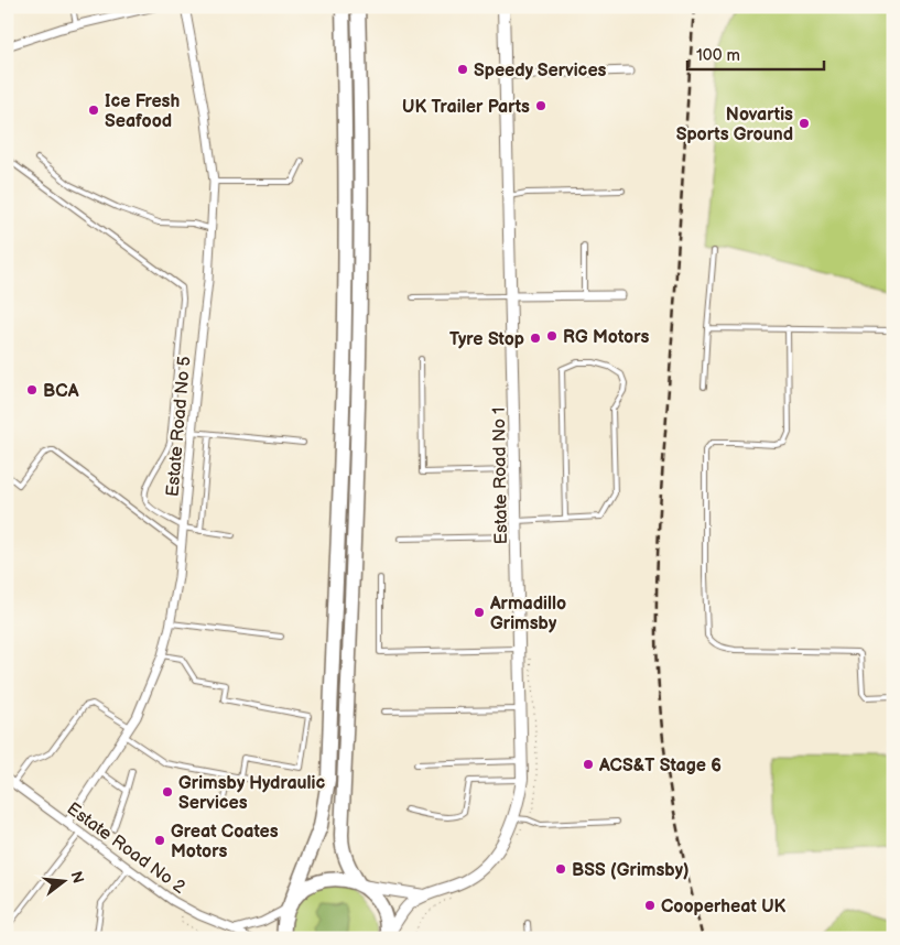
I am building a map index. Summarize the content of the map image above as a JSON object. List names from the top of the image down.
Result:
{
  "streets": {
    "street": ["Estate Road No 5", "Estate Road No 1", "Estate Road No 2"]
  },
  "crossings": [
    ["Estate Road No 5", "Estate Road No 2"]
  ],
  "places": [
    "Speedy Services",
    "UK Trailer Parts",
    "Ice Fresh Seafood",
    "Novartis Sports Ground",
    "RG Motors",
    "Tyre Stop",
    "BCA",
    "Armadillo Grimsby",
    "ACS&T Stage 6",
    "Grimsby Hydraulic Services",
    "Great Coates Motors",
    "BSS (Grimsby)",
    "Cooperheat UK"
  ],
  "scale_bar": "100 m",
  "north": "right"
}
